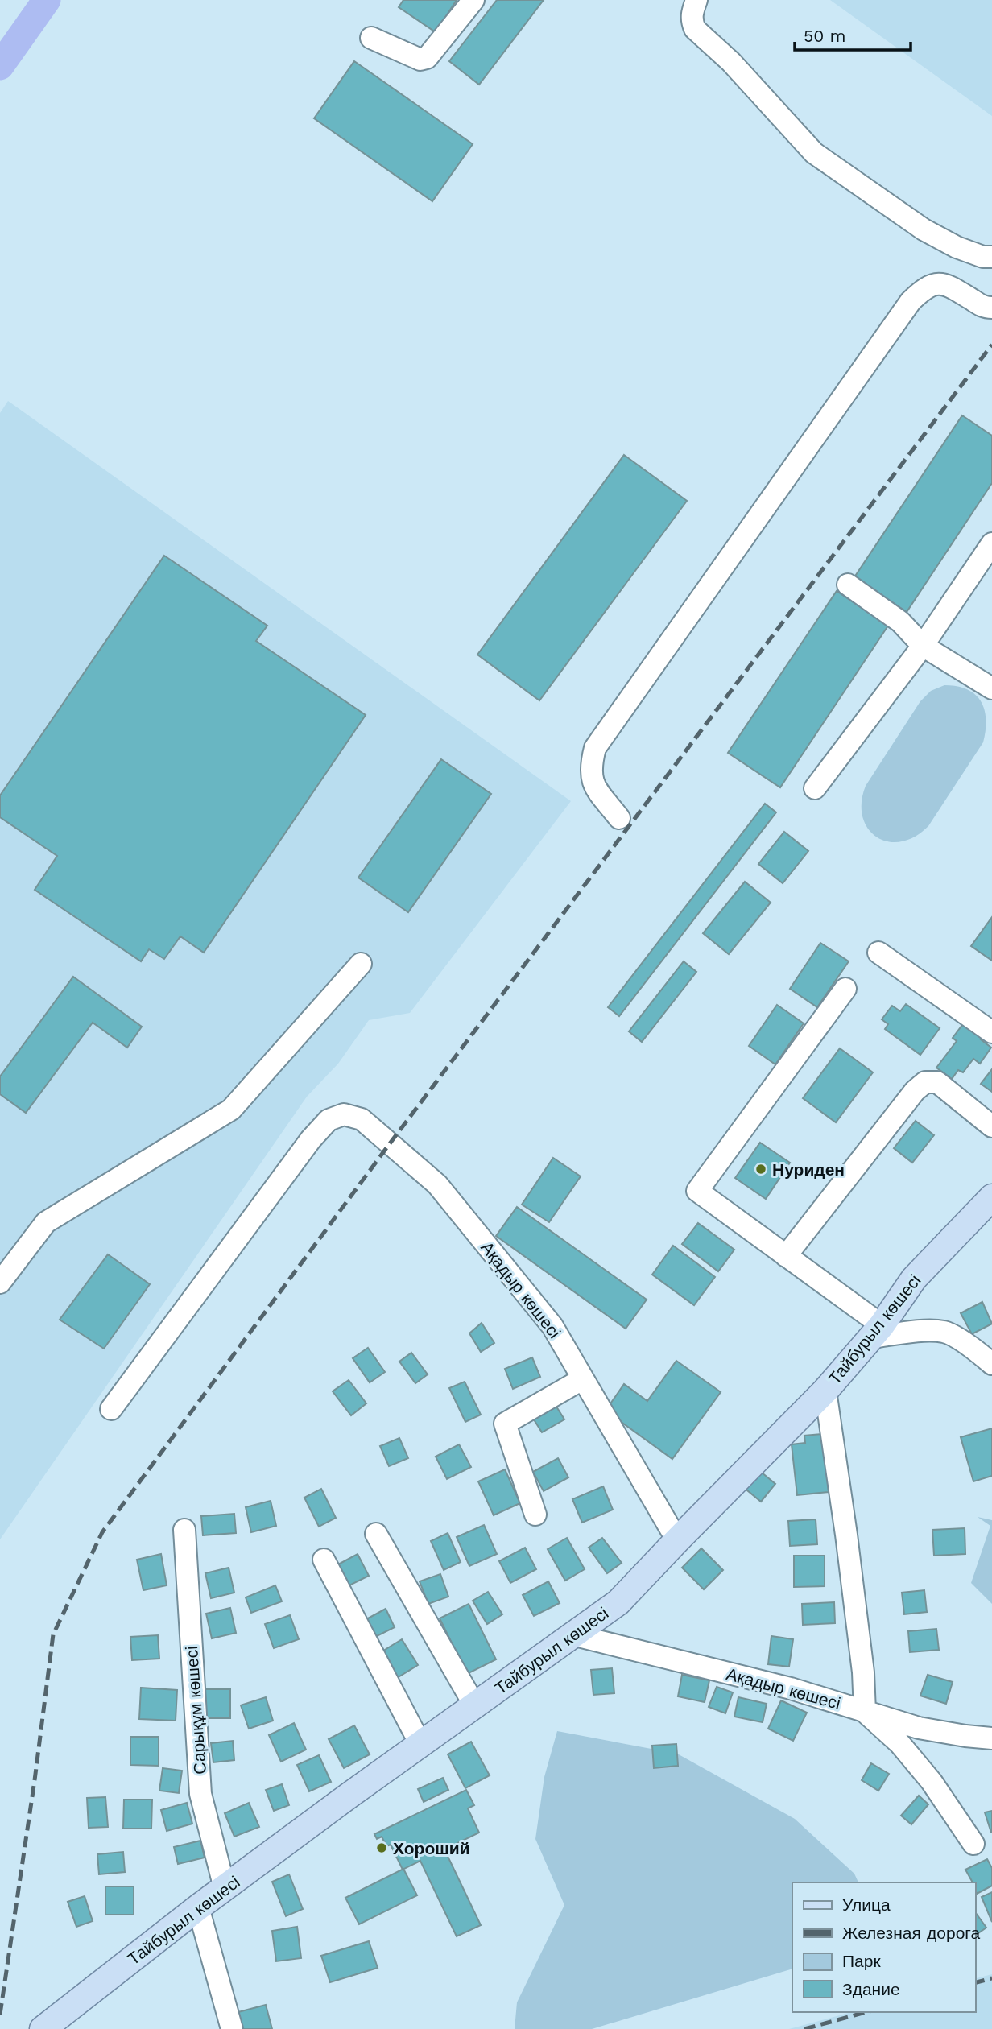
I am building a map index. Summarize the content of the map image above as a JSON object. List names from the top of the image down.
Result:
{
  "streets": {
    "main road": ["Тайбурыл көшесі"],
    "street": ["Ақадыр көшесі", "Сарықұм көшесі"]
  },
  "crossings": [
    ["Ақадыр көшесі", "Тайбурыл көшесі"],
    ["Тайбурыл көшесі", "Сарықұм көшесі"]
  ],
  "places": ["Нуриден", "Хороший"],
  "legend": [
    "Улица",
    "Железная дорога",
    "Парк",
    "Здание"
  ],
  "scale_bar": "50 m"
}
